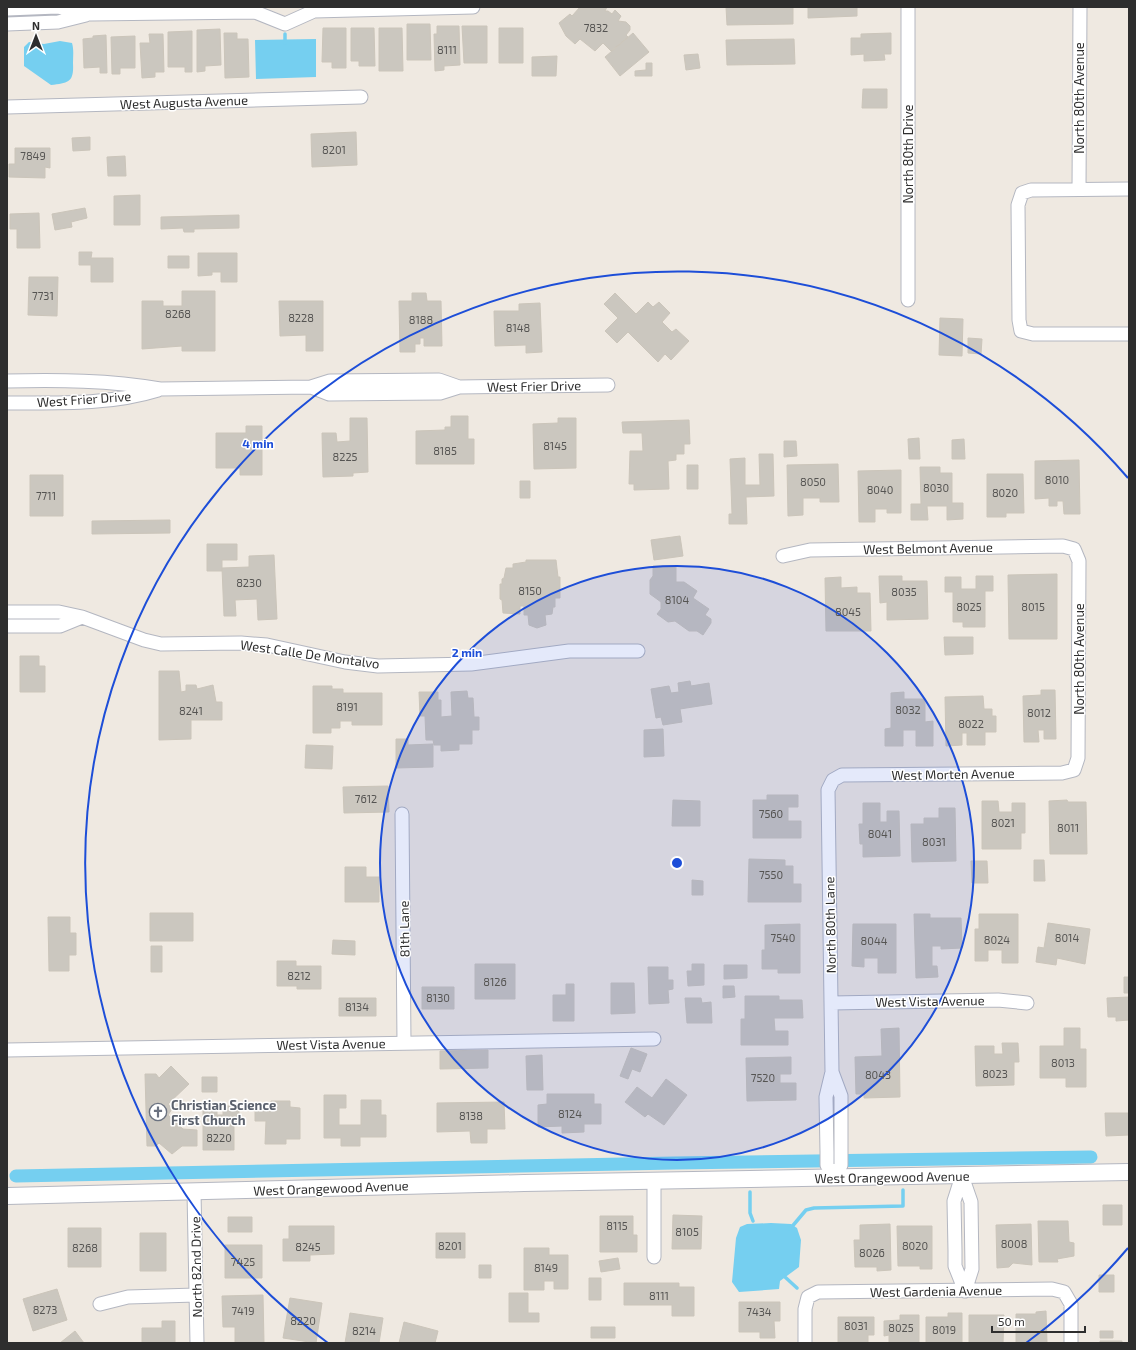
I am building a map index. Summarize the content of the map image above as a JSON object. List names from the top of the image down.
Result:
{
  "streets": {
    "street": [
      "North 80th Avenue",
      "West Augusta Avenue",
      "North 80th Drive",
      "West Frier Drive",
      "West Belmont Avenue",
      "West Calle De Montalvo",
      "West Morten Avenue",
      "North 80th Lane",
      "81th Lane",
      "West Vista Avenue",
      "West Orangewood Avenue",
      "North 82nd Drive",
      "West Gardenia Avenue"
    ]
  },
  "crossings": [
    ["North 80th Avenue", "West Belmont Avenue"],
    ["North 80th Avenue", "West Morten Avenue"],
    ["West Morten Avenue", "North 80th Lane"],
    ["North 80th Lane", "West Vista Avenue"],
    ["North 80th Lane", "West Orangewood Avenue"],
    ["81th Lane", "West Vista Avenue"],
    ["West Orangewood Avenue", "North 82nd Drive"]
  ],
  "places": {
    "church": ["Christian Science First Church"]
  },
  "house_numbers": [
    "7832",
    "8111",
    "8201",
    "7849",
    "7731",
    "8268",
    "8228",
    "8188",
    "8148",
    "8145",
    "8185",
    "8225",
    "8010",
    "8050",
    "8030",
    "8040",
    "8020",
    "7711",
    "8230",
    "8150",
    "8035",
    "8104",
    "8025",
    "8015",
    "8045",
    "8191",
    "8032",
    "8241",
    "8012",
    "8022",
    "7612",
    "7560",
    "8021",
    "8011",
    "8041",
    "8031",
    "7550",
    "7540",
    "8014",
    "8024",
    "8044",
    "8212",
    "8126",
    "8130",
    "8134",
    "8013",
    "8023",
    "8043",
    "7520",
    "8124",
    "8138",
    "8220",
    "8115",
    "8105",
    "8008",
    "8201",
    "8020",
    "8245",
    "8268",
    "8026",
    "7425",
    "8149",
    "8111",
    "8273",
    "7419",
    "7434",
    "8220",
    "8031",
    "8025",
    "8019",
    "8214"
  ],
  "scale_bar": "50 m",
  "north": "top",
  "rings": ["4 min", "2 min"]
}
